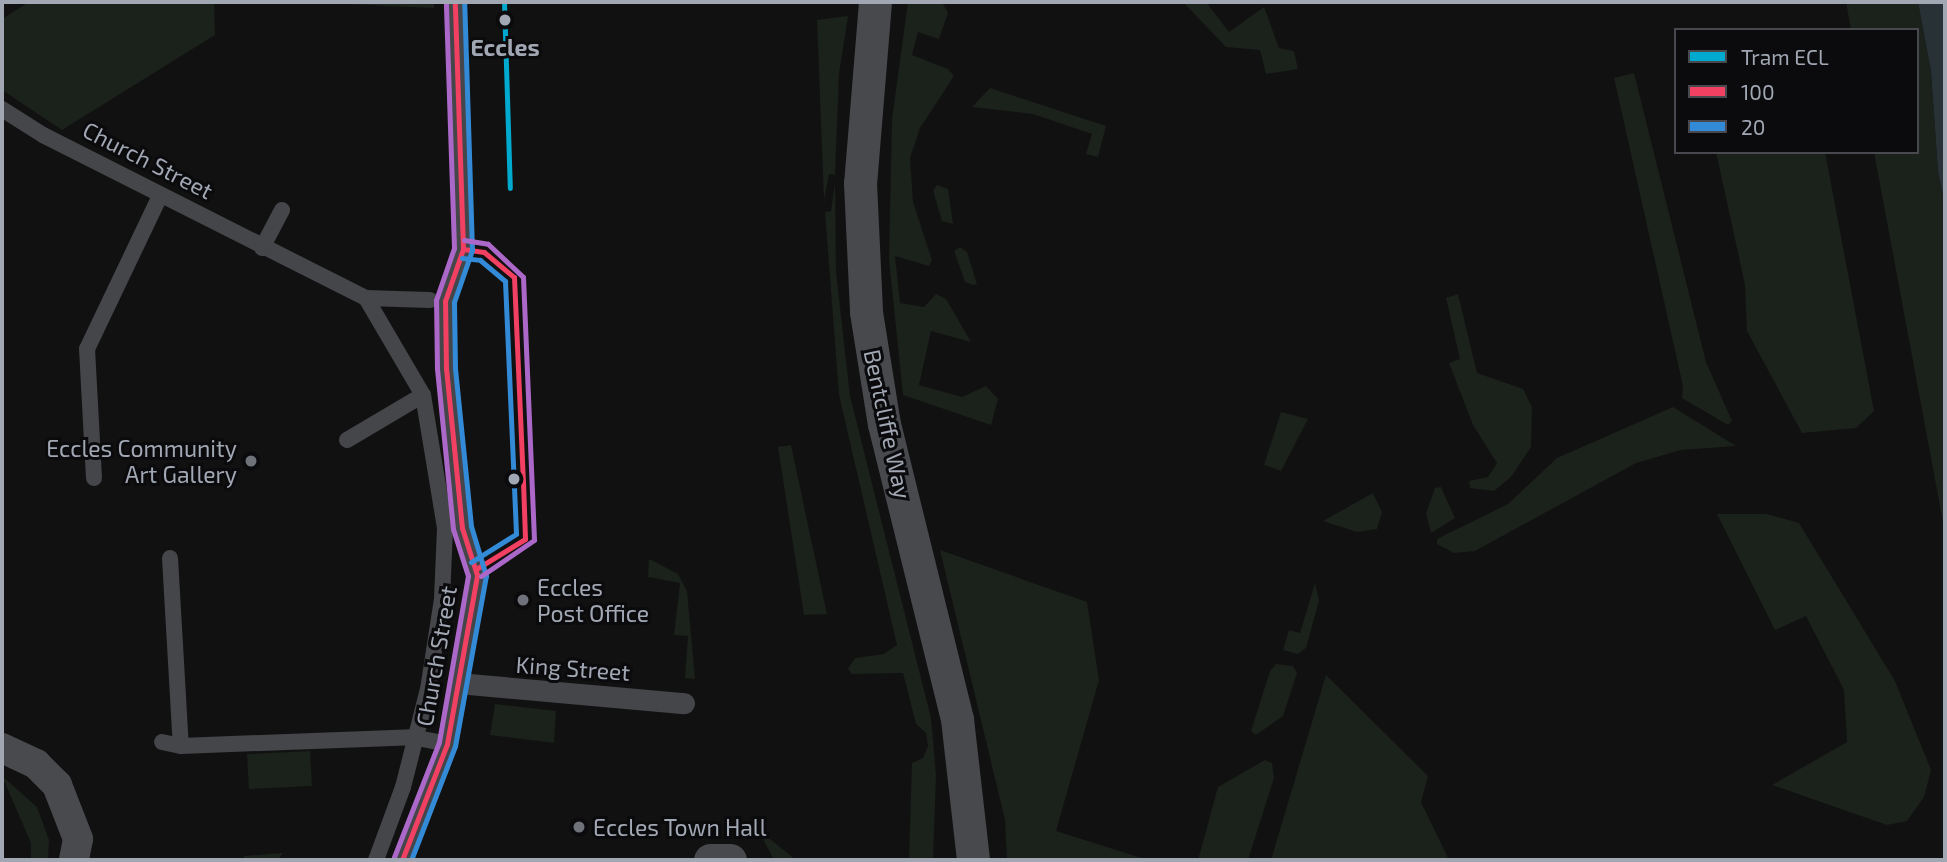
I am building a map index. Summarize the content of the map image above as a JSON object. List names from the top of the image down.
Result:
{
  "streets": {
    "main road": ["Bentcliffe Way"],
    "street": ["Church Street", "King Street"]
  },
  "crossings": [
    ["Church Street", "King Street"]
  ],
  "places": [
    "Eccles",
    "Eccles Community Art Gallery",
    "Eccles Post Office",
    "Eccles Town Hall"
  ],
  "lines": ["tram line ECL", "transit line 100", "transit line 20"],
  "legend": ["Tram ECL", "100", "20"]
}
